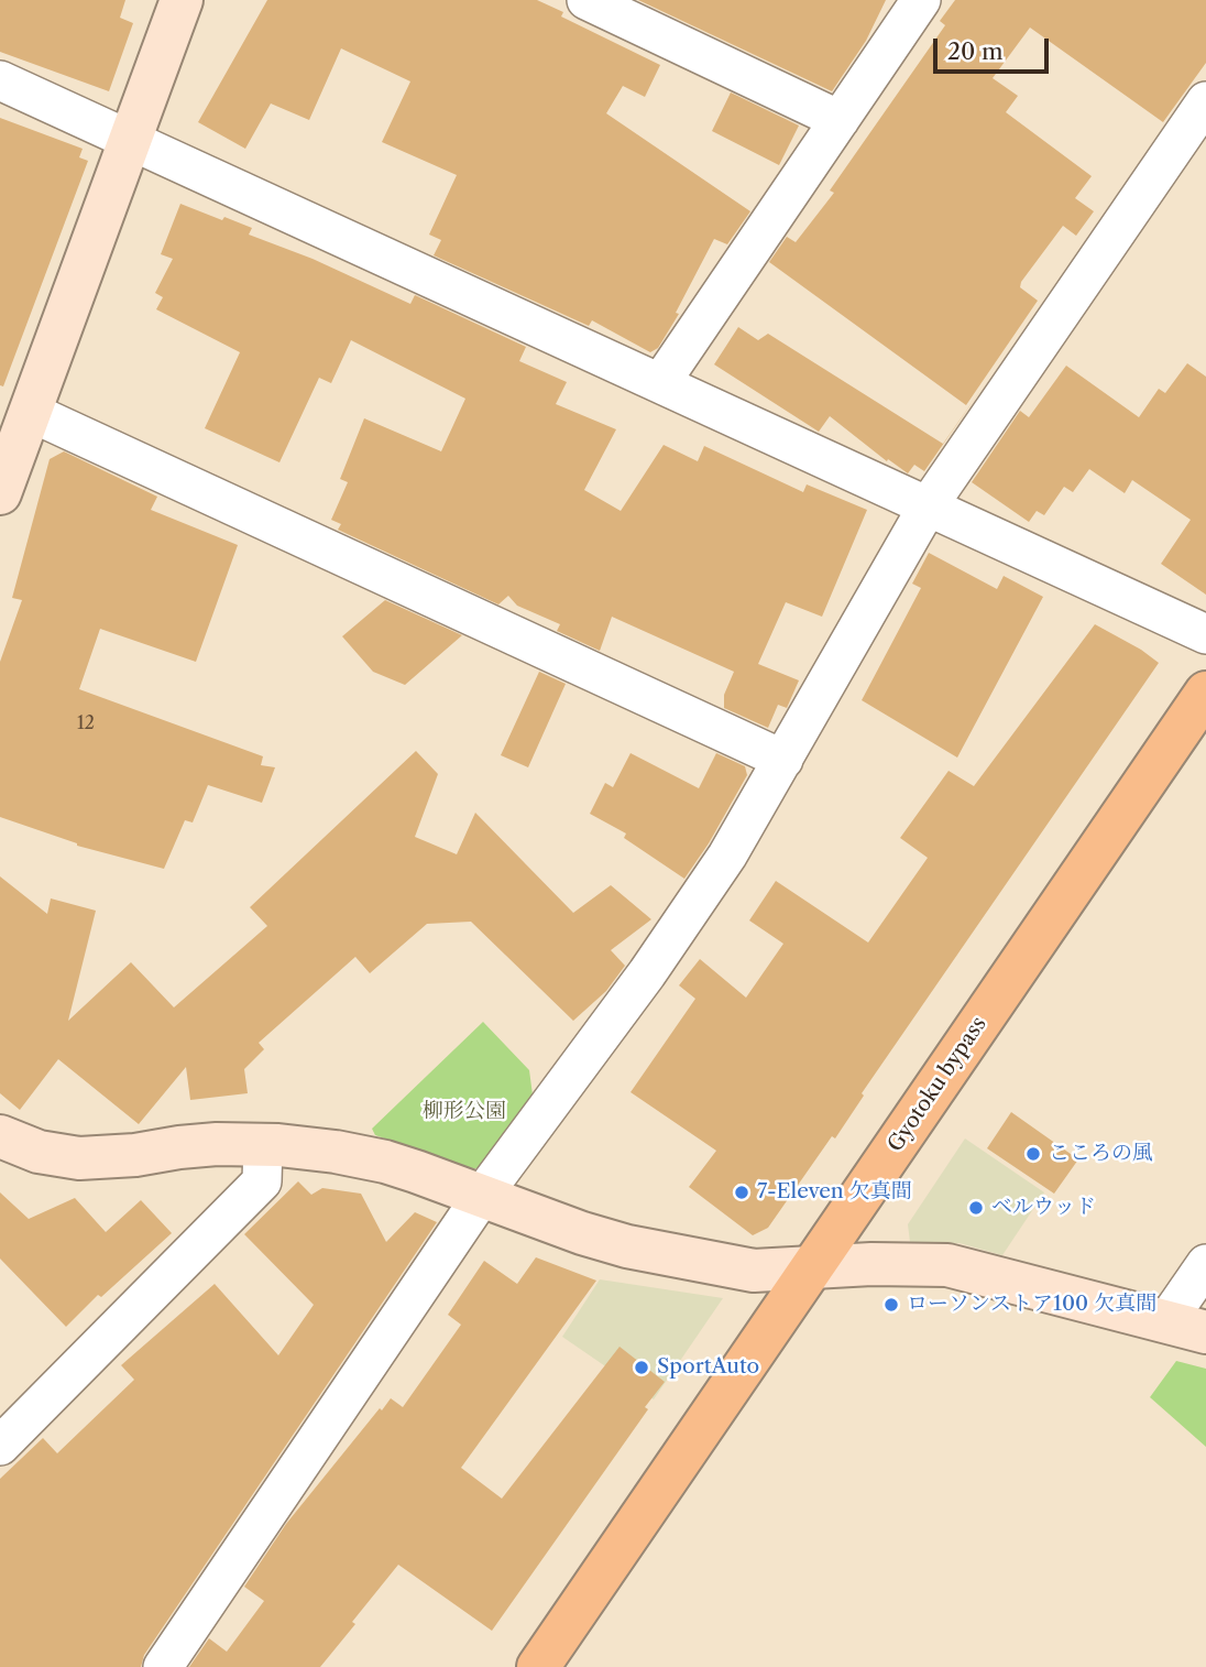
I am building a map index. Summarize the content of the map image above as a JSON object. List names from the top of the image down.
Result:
{
  "streets": {
    "main road": ["Gyotoku bypass"]
  },
  "parks": ["柳形公園"],
  "places": [
    "こころの風",
    "7-Eleven 欠真間",
    "ベルウッド",
    "ローソンストア100 欠真間",
    "SportAuto"
  ],
  "house_numbers": ["12"],
  "scale_bar": "20 m"
}
